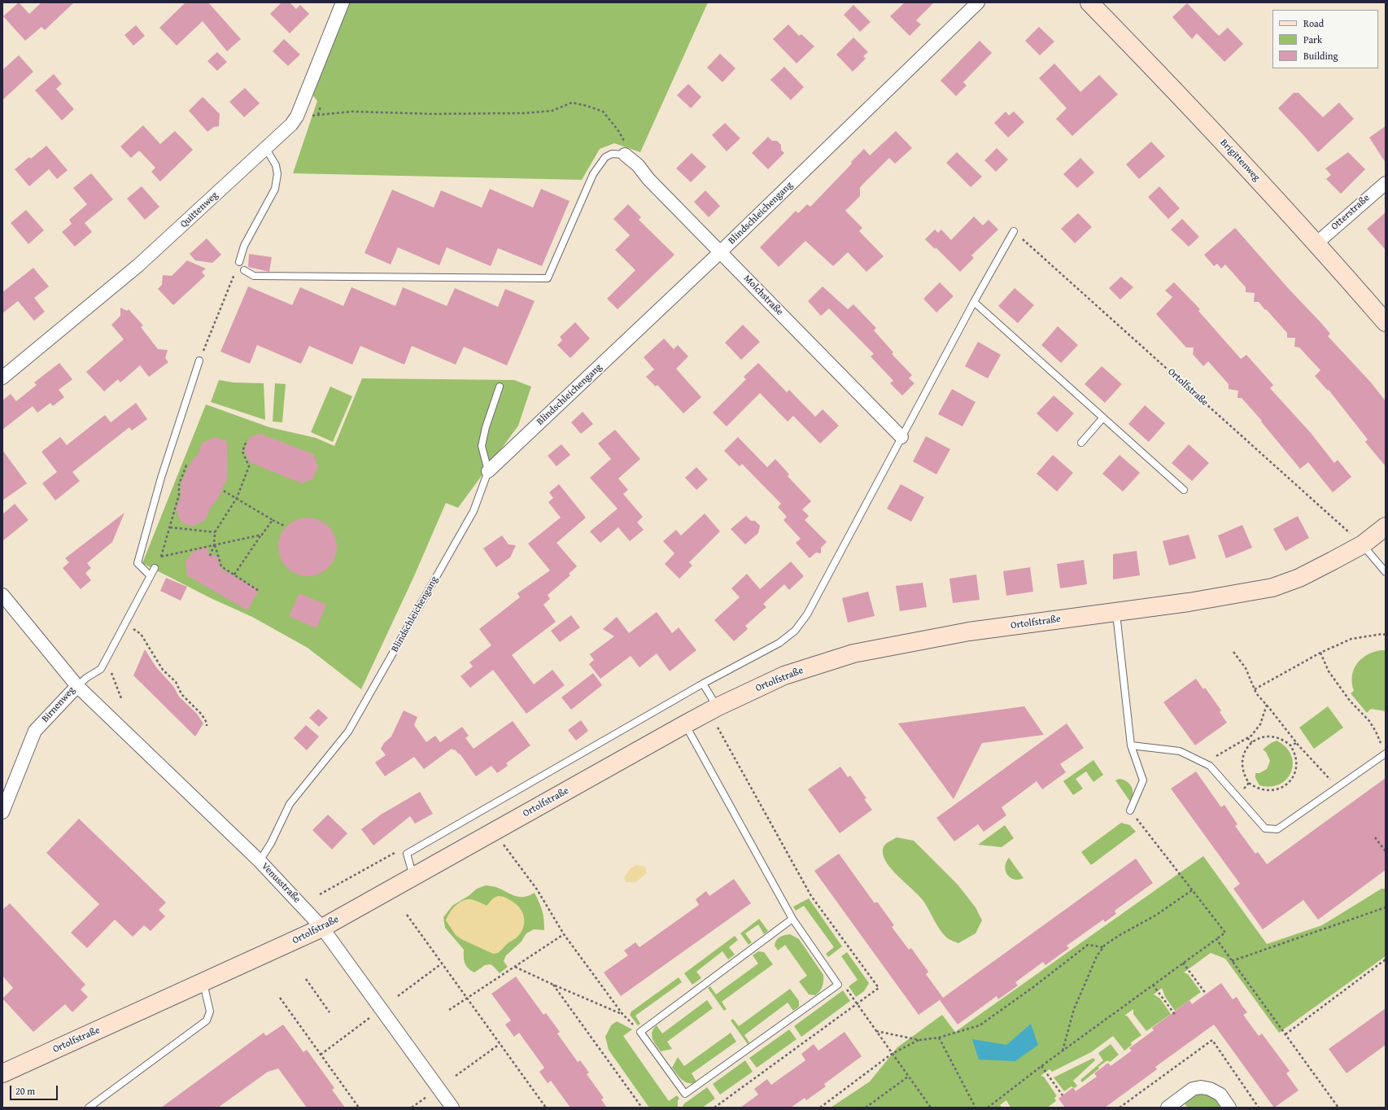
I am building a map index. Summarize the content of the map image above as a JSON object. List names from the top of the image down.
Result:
{
  "streets": {
    "street": [
      "Brigittenweg",
      "Quittenweg",
      "Otterstraße",
      "Blindschleichengang",
      "Molchstraße",
      "Ortolfstraße",
      "Birnenweg",
      "Venusstraße"
    ]
  },
  "crossings": [
    ["Brigittenweg", "Otterstraße"],
    ["Blindschleichengang", "Molchstraße"],
    ["Blindschleichengang", "Venusstraße"],
    ["Ortolfstraße", "Venusstraße"],
    ["Birnenweg", "Venusstraße"]
  ],
  "legend": ["Road", "Park", "Building"],
  "scale_bar": "20 m"
}
